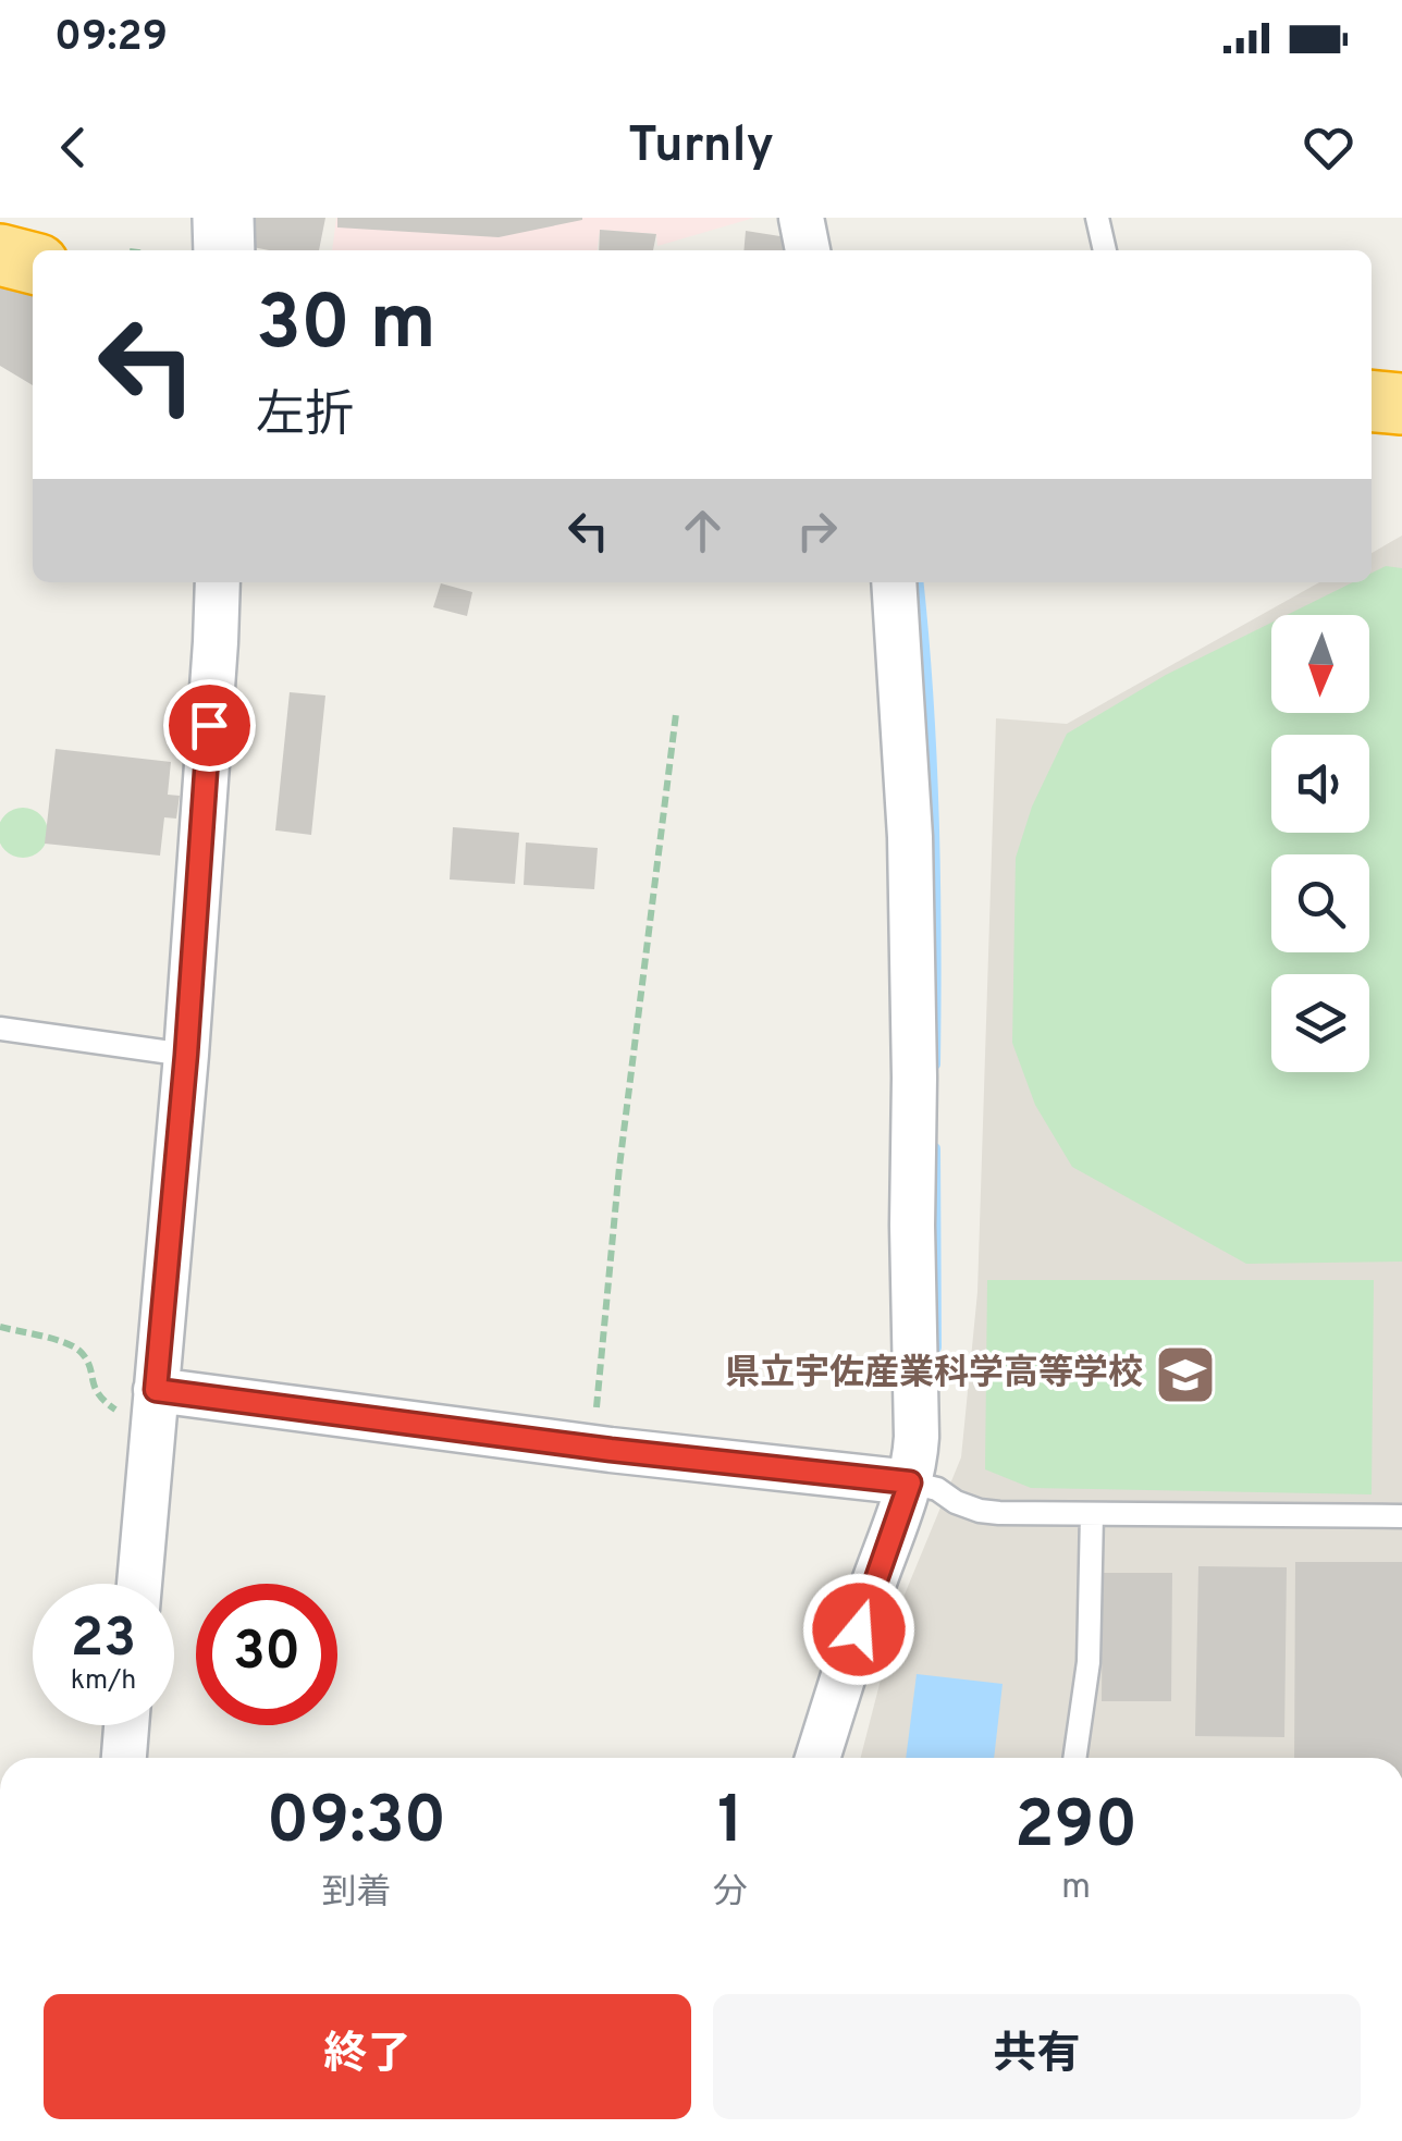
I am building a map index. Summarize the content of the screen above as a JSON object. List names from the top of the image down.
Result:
{
  "places": {
    "school or university": ["県立宇佐産業科学高等学校"]
  },
  "north": "bottom",
  "page": {
    "status": "09:29",
    "header": "Turnly",
    "turn": ["30 m", "左折"],
    "speed": "23 km/h",
    "limit": "30",
    "eta": [
      "09:30",
      "到着",
      "1",
      "分",
      "290",
      "m"
    ],
    "buttons": ["終了", "共有"]
  }
}
